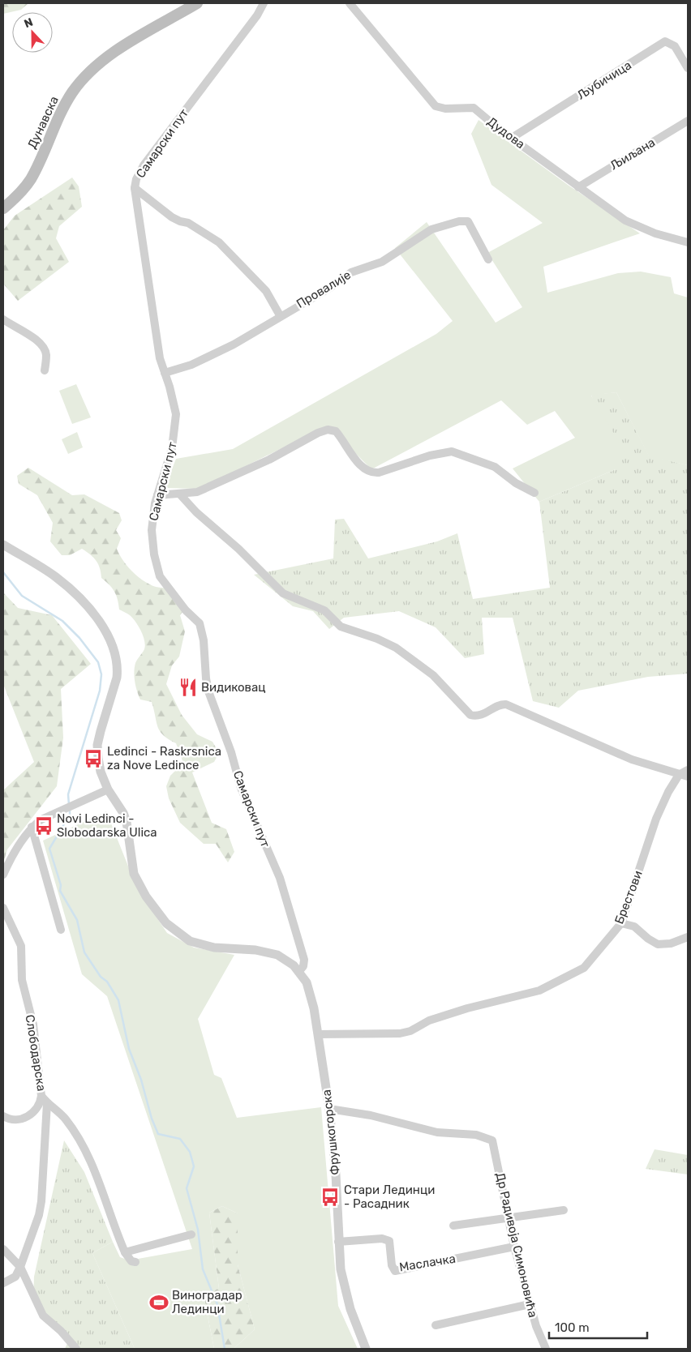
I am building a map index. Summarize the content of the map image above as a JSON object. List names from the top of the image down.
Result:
{
  "streets": {
    "main road": ["Дунавска"],
    "street": [
      "Љубичица",
      "Дудова",
      "Самарски пут",
      "Љиљана",
      "Провалије",
      "Брестови",
      "Слободарска",
      "Фрушкогорска",
      "Др Радивоја Симоновића",
      "Маслачка"
    ]
  },
  "crossings": [
    ["Љубичица", "Дудова"],
    ["Дудова", "Љиљана"],
    ["Самарски пут", "Провалије"],
    ["Самарски пут", "Фрушкогорска"],
    ["Брестови", "Фрушкогорска"],
    ["Фрушкогорска", "Др Радивоја Симоновића"],
    ["Фрушкогорска", "Маслачка"],
    ["Др Радивоја Симоновића", "Маслачка"]
  ],
  "places": {
    "restaurant": ["Видиковац"],
    "bus stop": ["Ledinci - Raskrsnica za Nove Ledince", "Novi Ledinci - Slobodarska Ulica", "Стари Лединци - Расадник"],
    "sports": ["Виноградар Лединци"]
  },
  "scale_bar": "100 m",
  "north": "top"
}
